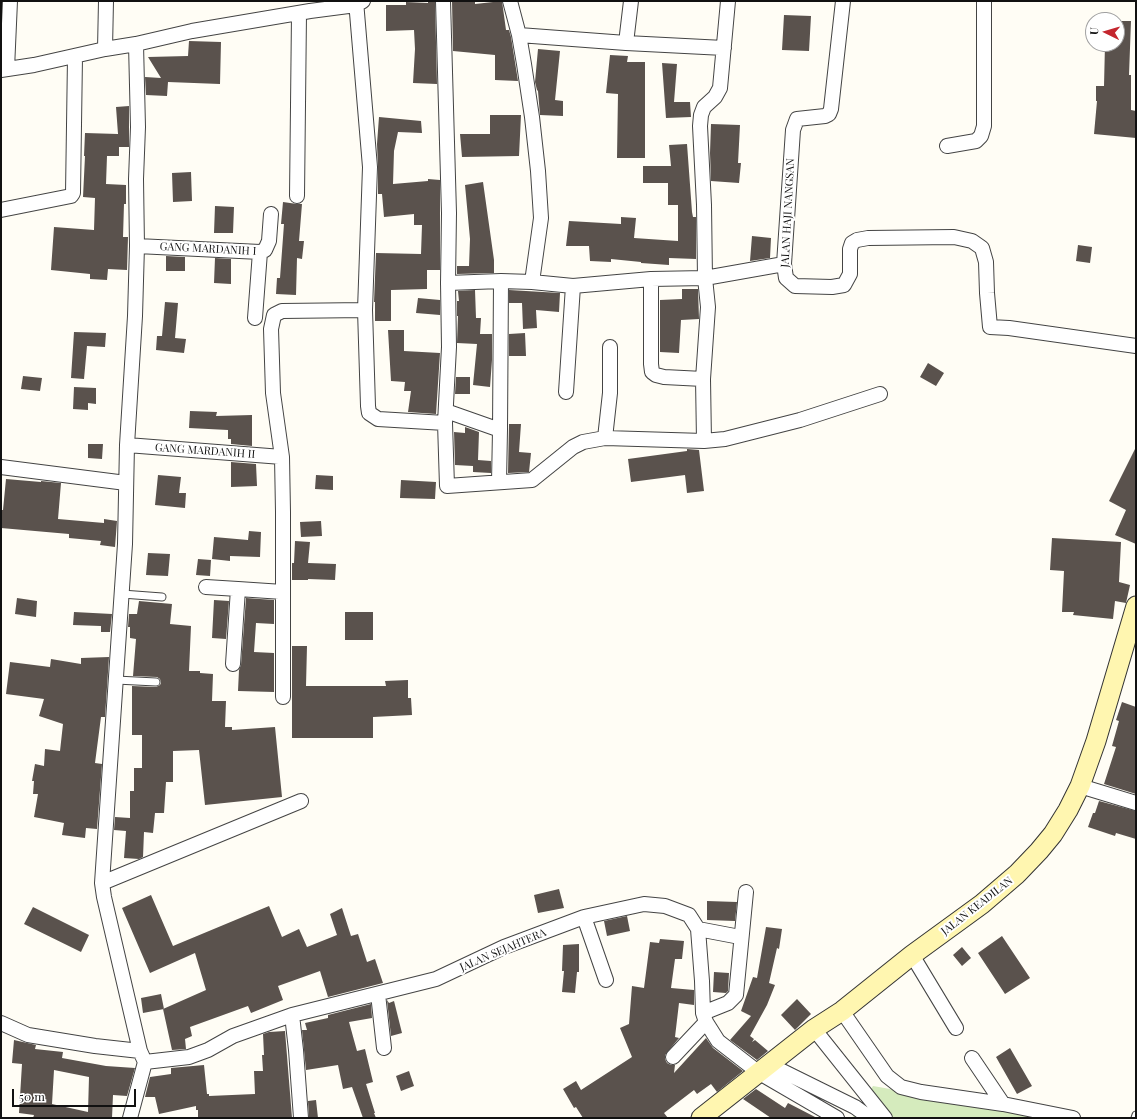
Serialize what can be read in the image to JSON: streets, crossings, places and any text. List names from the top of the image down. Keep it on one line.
{"streets":{"main road":["JALAN KEADILAN"],"street":["JALAN HAJI NANGSAN","GANG MARDANIH I","GANG MARDANIH II","JALAN SEJAHTERA"]},"scale_bar":"50 m","north":"left"}
